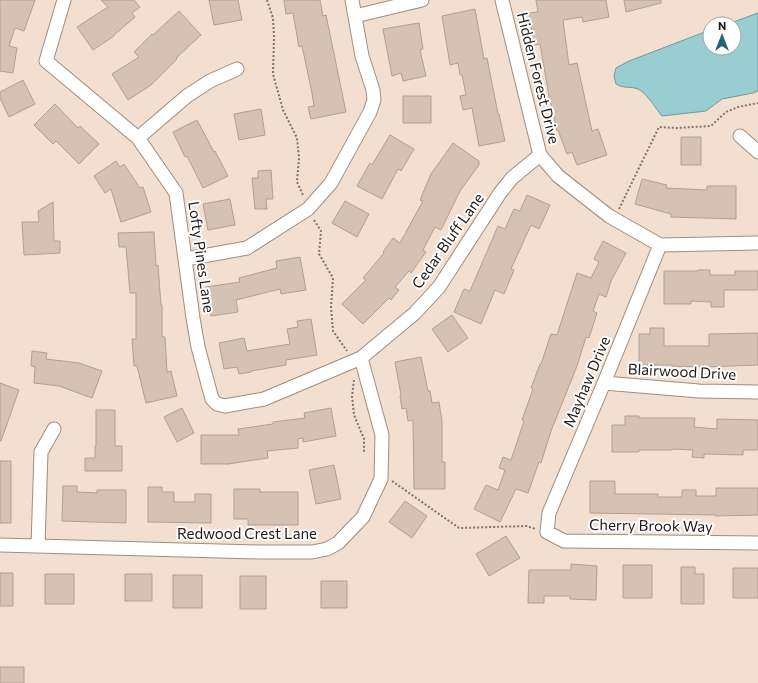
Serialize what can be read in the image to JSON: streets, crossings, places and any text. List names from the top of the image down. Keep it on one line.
{"streets":{"street":["Hidden Forest Drive","Cedar Bluff Lane","Lofty Pines Lane","Blairwood Drive","Mayhaw Drive","Cherry Brook Way","Redwood Crest Lane"]},"crossings":[["Hidden Forest Drive","Cedar Bluff Lane"],["Hidden Forest Drive","Mayhaw Drive"],["Cedar Bluff Lane","Lofty Pines Lane"],["Cedar Bluff Lane","Redwood Crest Lane"],["Blairwood Drive","Mayhaw Drive"],["Mayhaw Drive","Cherry Brook Way"]],"north":"top"}
